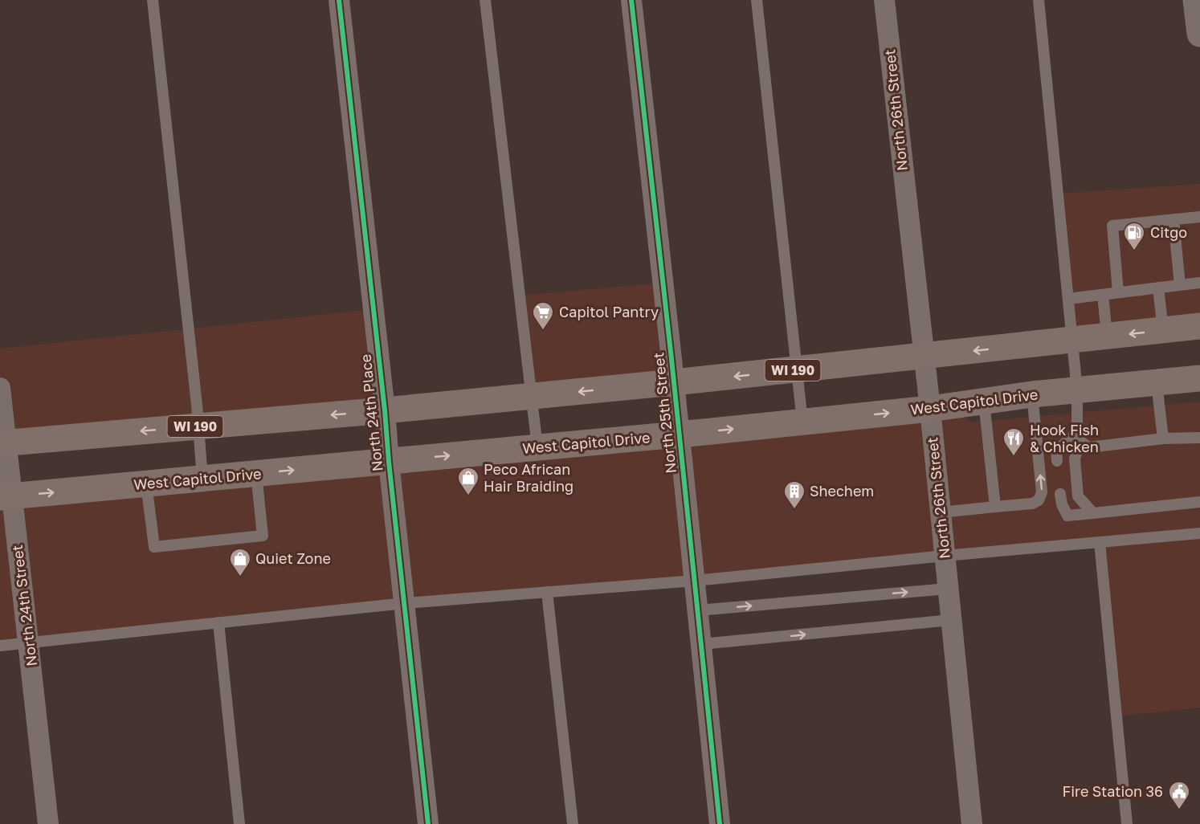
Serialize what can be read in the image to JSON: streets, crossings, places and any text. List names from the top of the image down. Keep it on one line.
{"streets":{"main road":["WI 190","West Capitol Drive"],"street":["North 26th Street","North 24th Place","North 25th Street","North 24th Street"]},"crossings":[["North 26th Street","WI 190"],["North 26th Street","West Capitol Drive"],["WI 190","North 24th Place"],["WI 190","North 25th Street"],["WI 190","North 24th Street"],["West Capitol Drive","North 24th Place"],["West Capitol Drive","North 25th Street"],["West Capitol Drive","North 24th Street"]],"places":{"fuel station":["Citgo"],"supermarket":["Capitol Pantry"],"restaurant":["Hook Fish & Chicken"],"shop":["Peco African Hair Braiding","Quiet Zone"],"building":["Shechem"],"public building":["Fire Station 36"]}}
